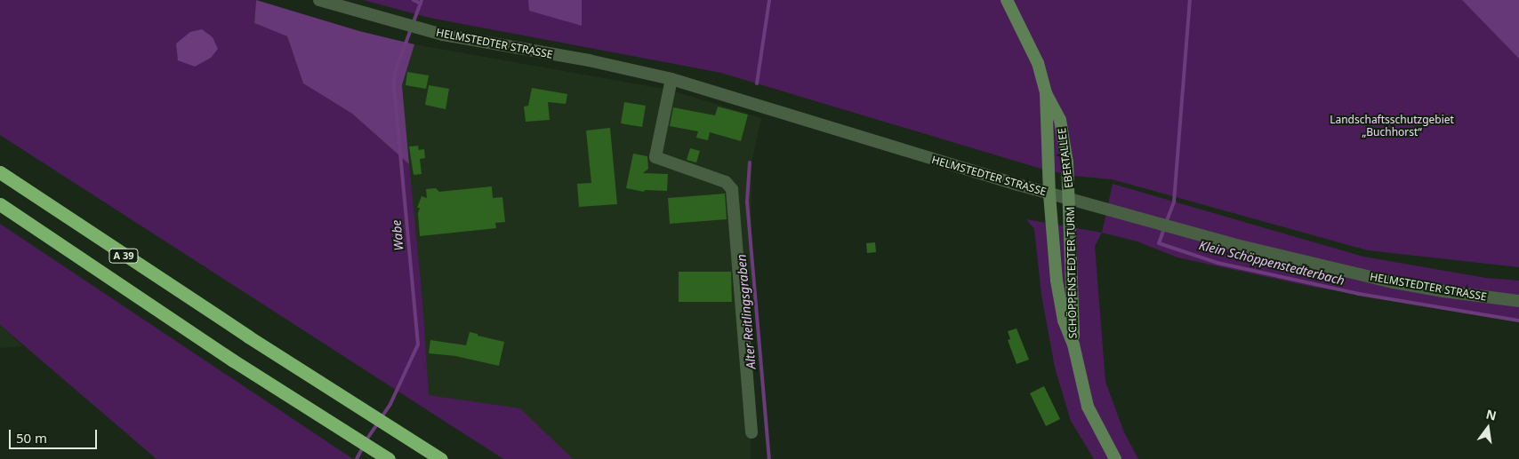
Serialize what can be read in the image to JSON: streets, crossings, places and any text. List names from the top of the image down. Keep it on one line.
{"streets":{"highway":["A 39"],"main road":["EBERTALLEE","SCHÖPPENSTEDTER TURM"],"street":["HELMSTEDTER STRASSE"]},"crossings":[["HELMSTEDTER STRASSE","EBERTALLEE"],["HELMSTEDTER STRASSE","SCHÖPPENSTEDTER TURM"],["EBERTALLEE","SCHÖPPENSTEDTER TURM"]],"water":["Wabe","Klein Schöppenstedterbach","Alter Reitlingsgraben"],"parks":["Landschaftsschutzgebiet „Buchhorst“"],"scale_bar":"50 m","north":"top"}
